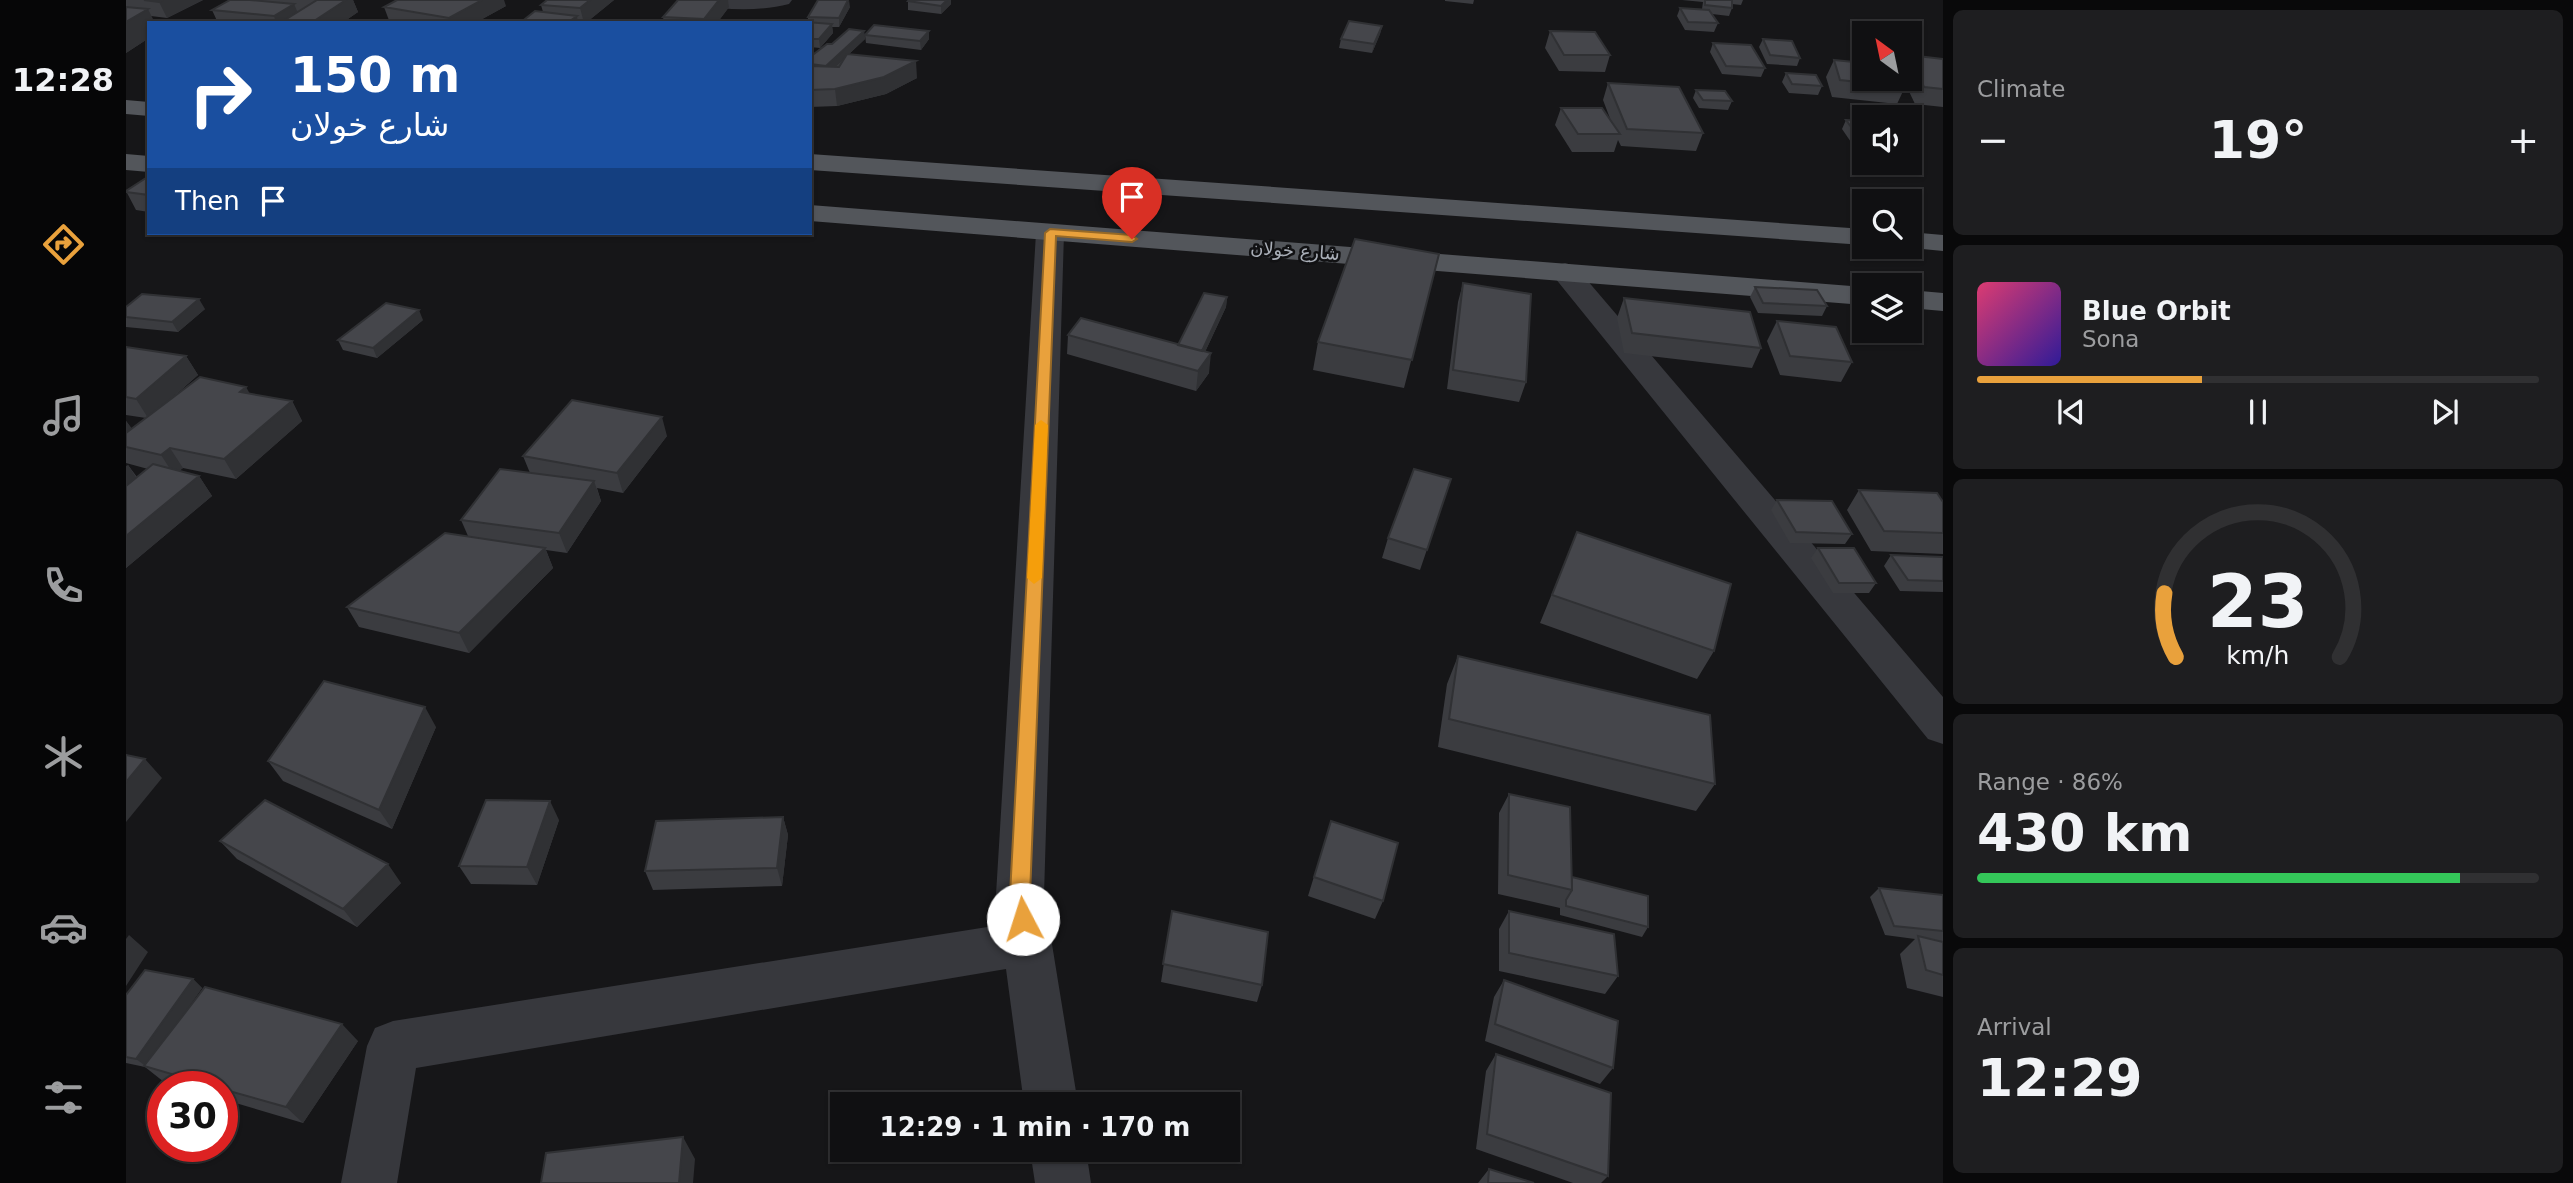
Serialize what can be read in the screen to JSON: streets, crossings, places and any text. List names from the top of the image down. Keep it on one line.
{"streets":{"main road":["شارع خولان"]},"north":"top left","page":{"tabs":"12:28","tile":["Climate",["Range · 86%","430 km"],["Arrival","12:29"]],"turn":["150 m","شارع خولان"],"heat":["−","19°","+"],"then":"Then","song":["Blue Orbit","Sona"],"limit":"30","trip":"12:29 · 1 min · 170 m","gauge":["23","km/h"]}}
